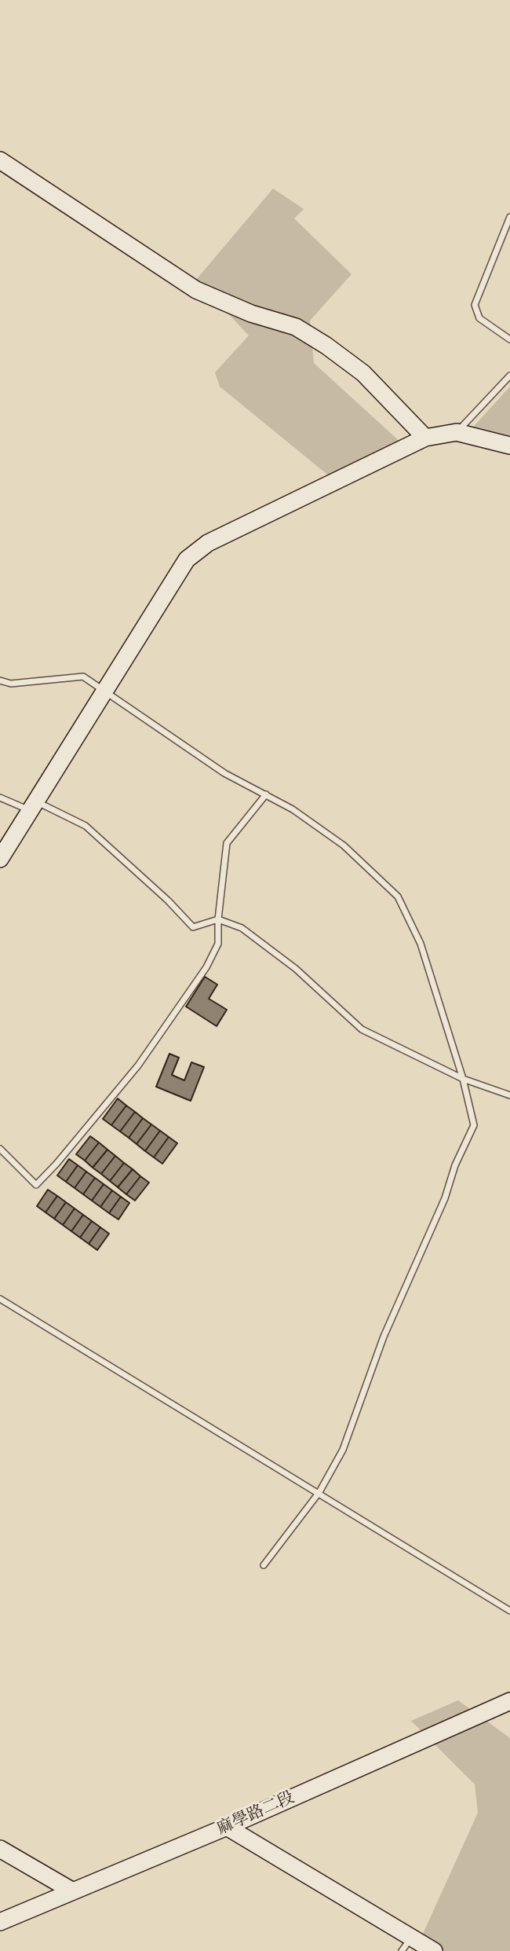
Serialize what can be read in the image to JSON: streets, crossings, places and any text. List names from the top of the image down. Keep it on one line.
{"streets":{"street":["麻學路二段"]}}
